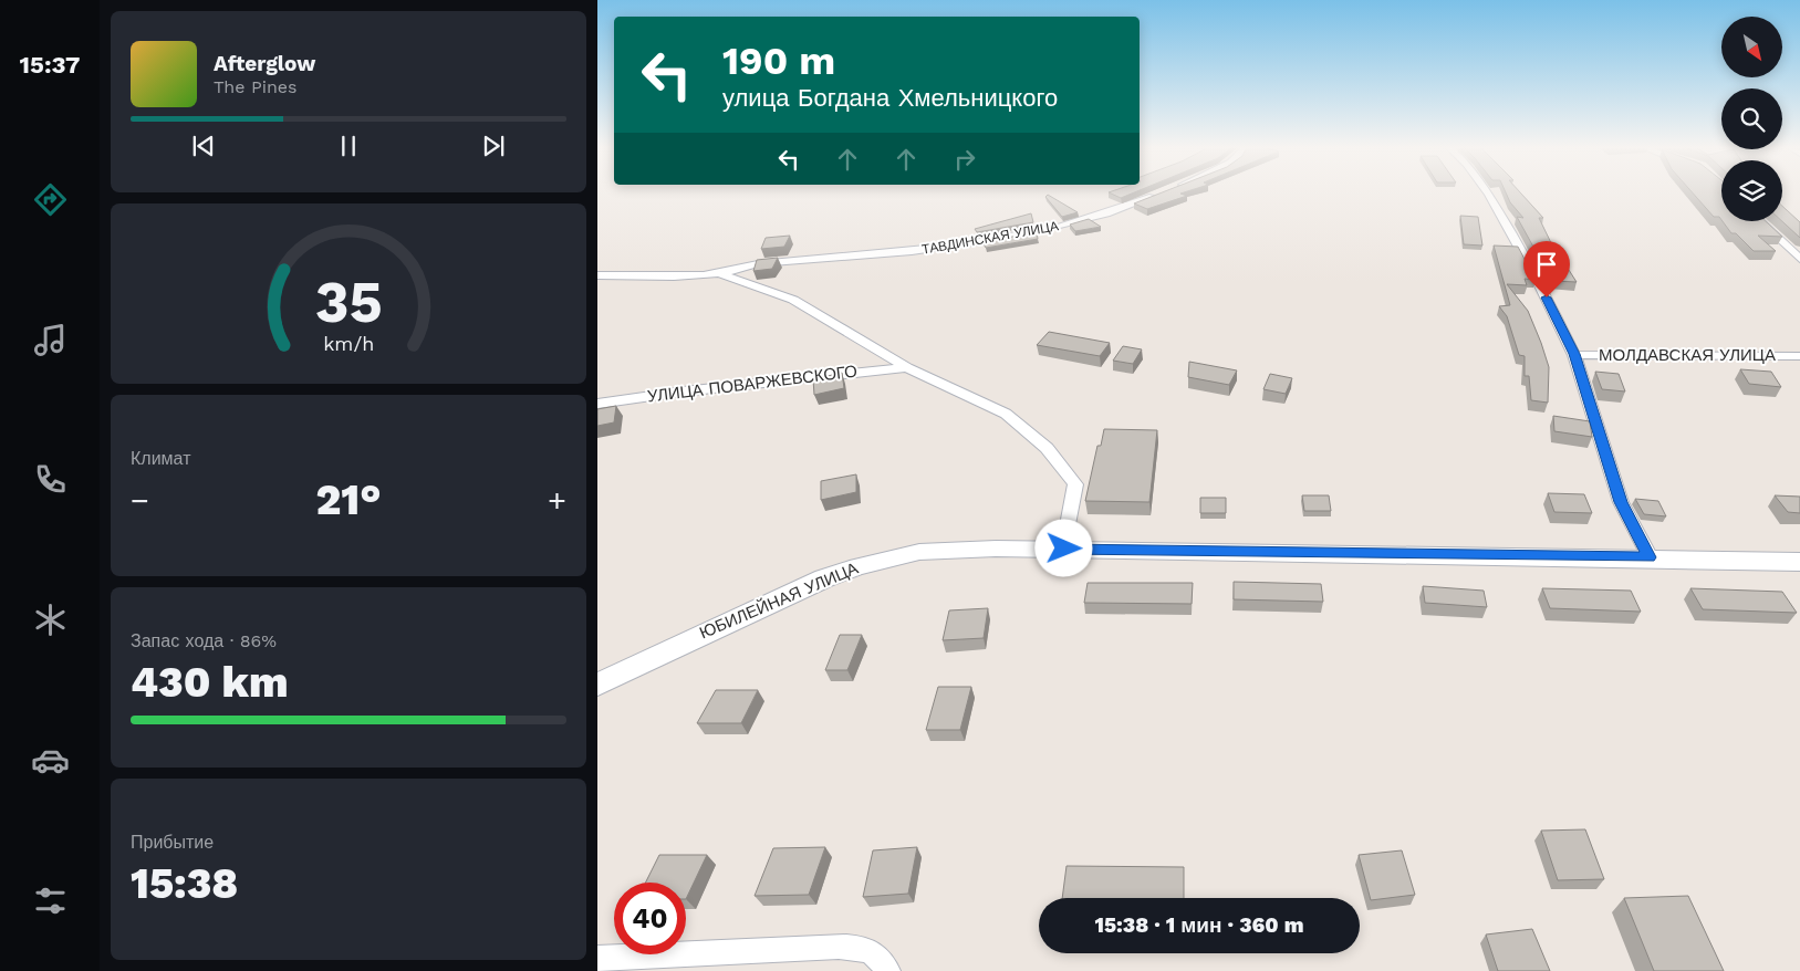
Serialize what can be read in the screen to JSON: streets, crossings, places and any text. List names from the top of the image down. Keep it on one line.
{"streets":{"street":["ТАВДИНСКАЯ УЛИЦА","МОЛДАВСКАЯ УЛИЦА","УЛИЦА ПОВАРЖЕВСКОГО","ЮБИЛЕЙНАЯ УЛИЦА"]},"crossings":[["ТАВДИНСКАЯ УЛИЦА","УЛИЦА ПОВАРЖЕВСКОГО"],["ТАВДИНСКАЯ УЛИЦА","ЮБИЛЕЙНАЯ УЛИЦА"]],"north":"bottom right","page":{"tabs":"15:37","turn":["190 m","улица Богдана Хмельницкого"],"song":["Afterglow","The Pines"],"tile":["Климат",["Запас хода · 86%","430 km"],["Прибытие","15:38"]],"heat":["−","21°","+"],"limit":"40","trip":"15:38 · 1 мин · 360 m","gauge":["35","km/h"]}}
